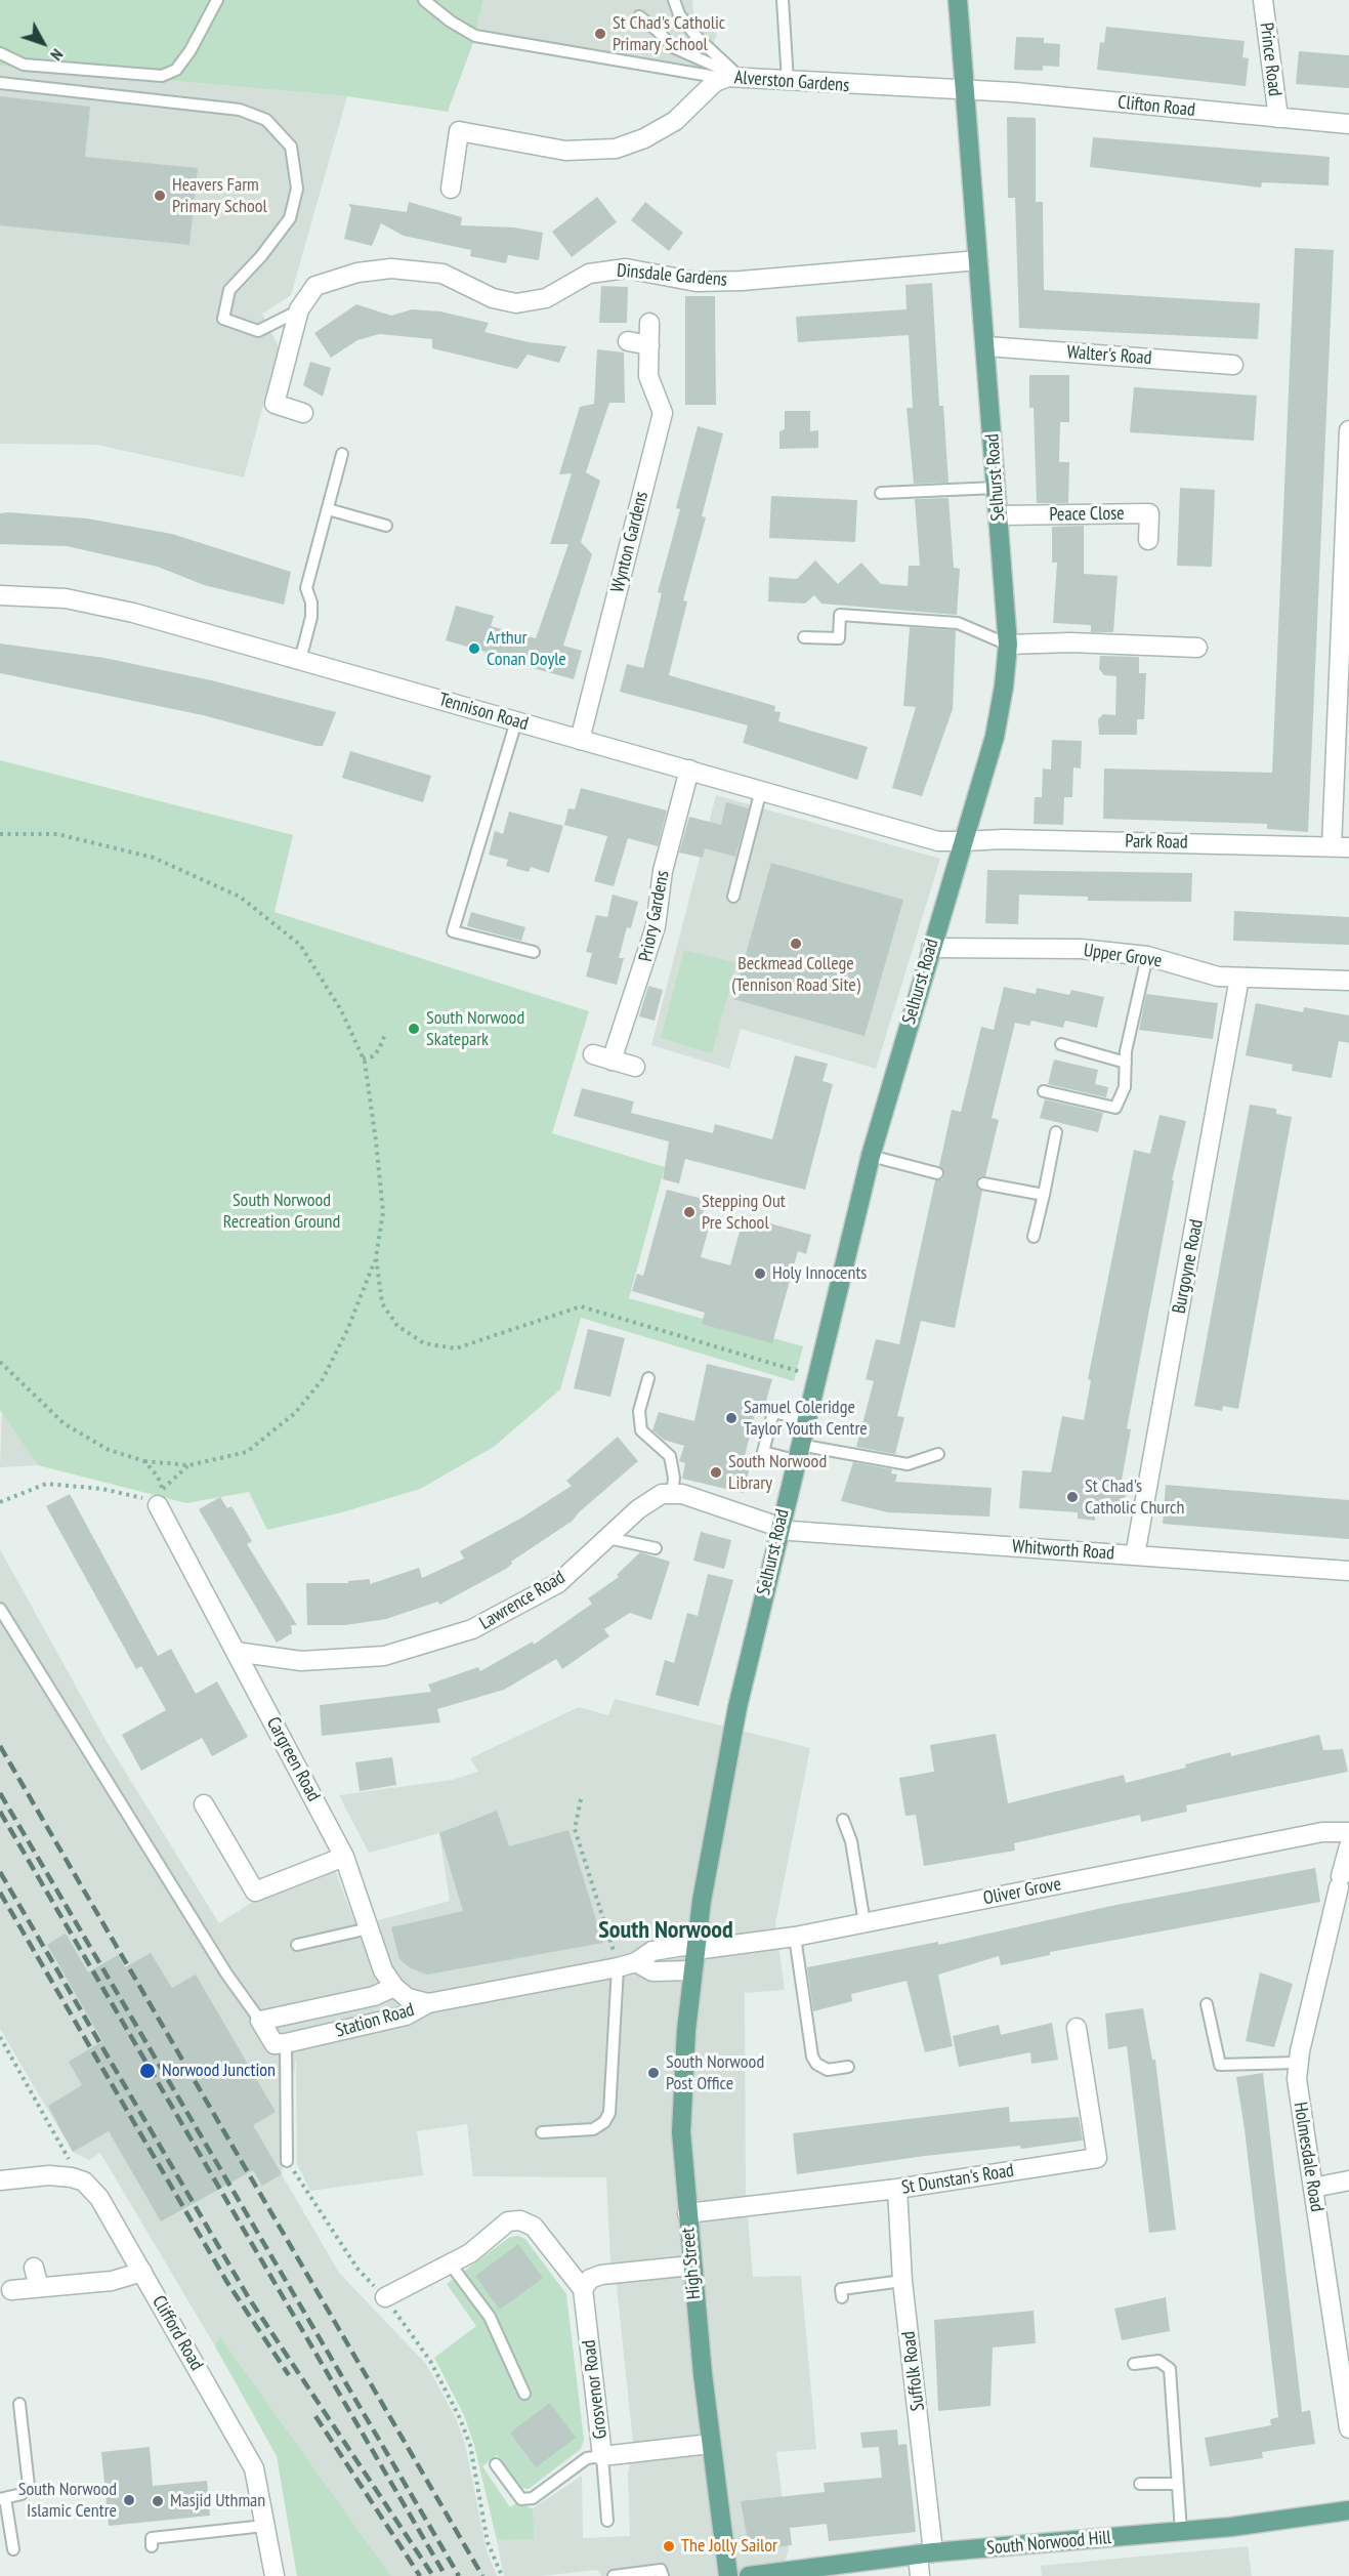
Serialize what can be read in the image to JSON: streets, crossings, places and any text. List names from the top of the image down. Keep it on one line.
{"streets":{"main road":["Selhurst Road","High Street","South Norwood Hill"],"street":["Prince Road","Alverston Gardens","Clifton Road","Dinsdale Gardens","Walter's Road","Peace Close","Wynton Gardens","Tennison Road","Park Road","Priory Gardens","Upper Grove","Burgoyne Road","Whitworth Road","Lawrence Road","Cargreen Road","Oliver Grove","Station Road","Holmesdale Road","St Dunstan's Road","Clifford Road","Suffolk Road","Grosvenor Road"]},"crossings":[["Prince Road","Clifton Road"],["Alverston Gardens","Clifton Road"],["Alverston Gardens","Selhurst Road"],["Clifton Road","Selhurst Road"],["Dinsdale Gardens","Selhurst Road"],["Walter's Road","Selhurst Road"],["Selhurst Road","Peace Close"],["Selhurst Road","Tennison Road"],["Selhurst Road","Park Road"],["Selhurst Road","Upper Grove"],["Selhurst Road","Whitworth Road"],["Selhurst Road","Oliver Grove"],["Selhurst Road","Station Road"],["Selhurst Road","High Street"],["Wynton Gardens","Tennison Road"],["Tennison Road","Park Road"],["Tennison Road","Priory Gardens"],["Upper Grove","Burgoyne Road"],["Burgoyne Road","Whitworth Road"],["Lawrence Road","Cargreen Road"],["Cargreen Road","Station Road"],["Oliver Grove","Station Road"],["Oliver Grove","High Street"],["Station Road","High Street"],["St Dunstan's Road","High Street"],["St Dunstan's Road","Suffolk Road"],["High Street","Grosvenor Road"],["Suffolk Road","South Norwood Hill"]],"districts":["South Norwood"],"parks":["South Norwood Recreation Ground"],"places":["St Chad's Catholic Primary School","Heavers Farm Primary School","Arthur Conan Doyle","Beckmead College (Tennison Road Site)","South Norwood Skatepark","Stepping Out Pre School","Holy Innocents","Samuel Coleridge Taylor Youth Centre","South Norwood Library","St Chad's Catholic Church","Norwood Junction","South Norwood Post Office","South Norwood Islamic Centre","Masjid Uthman","The Jolly Sailor"],"north":"bottom right"}
